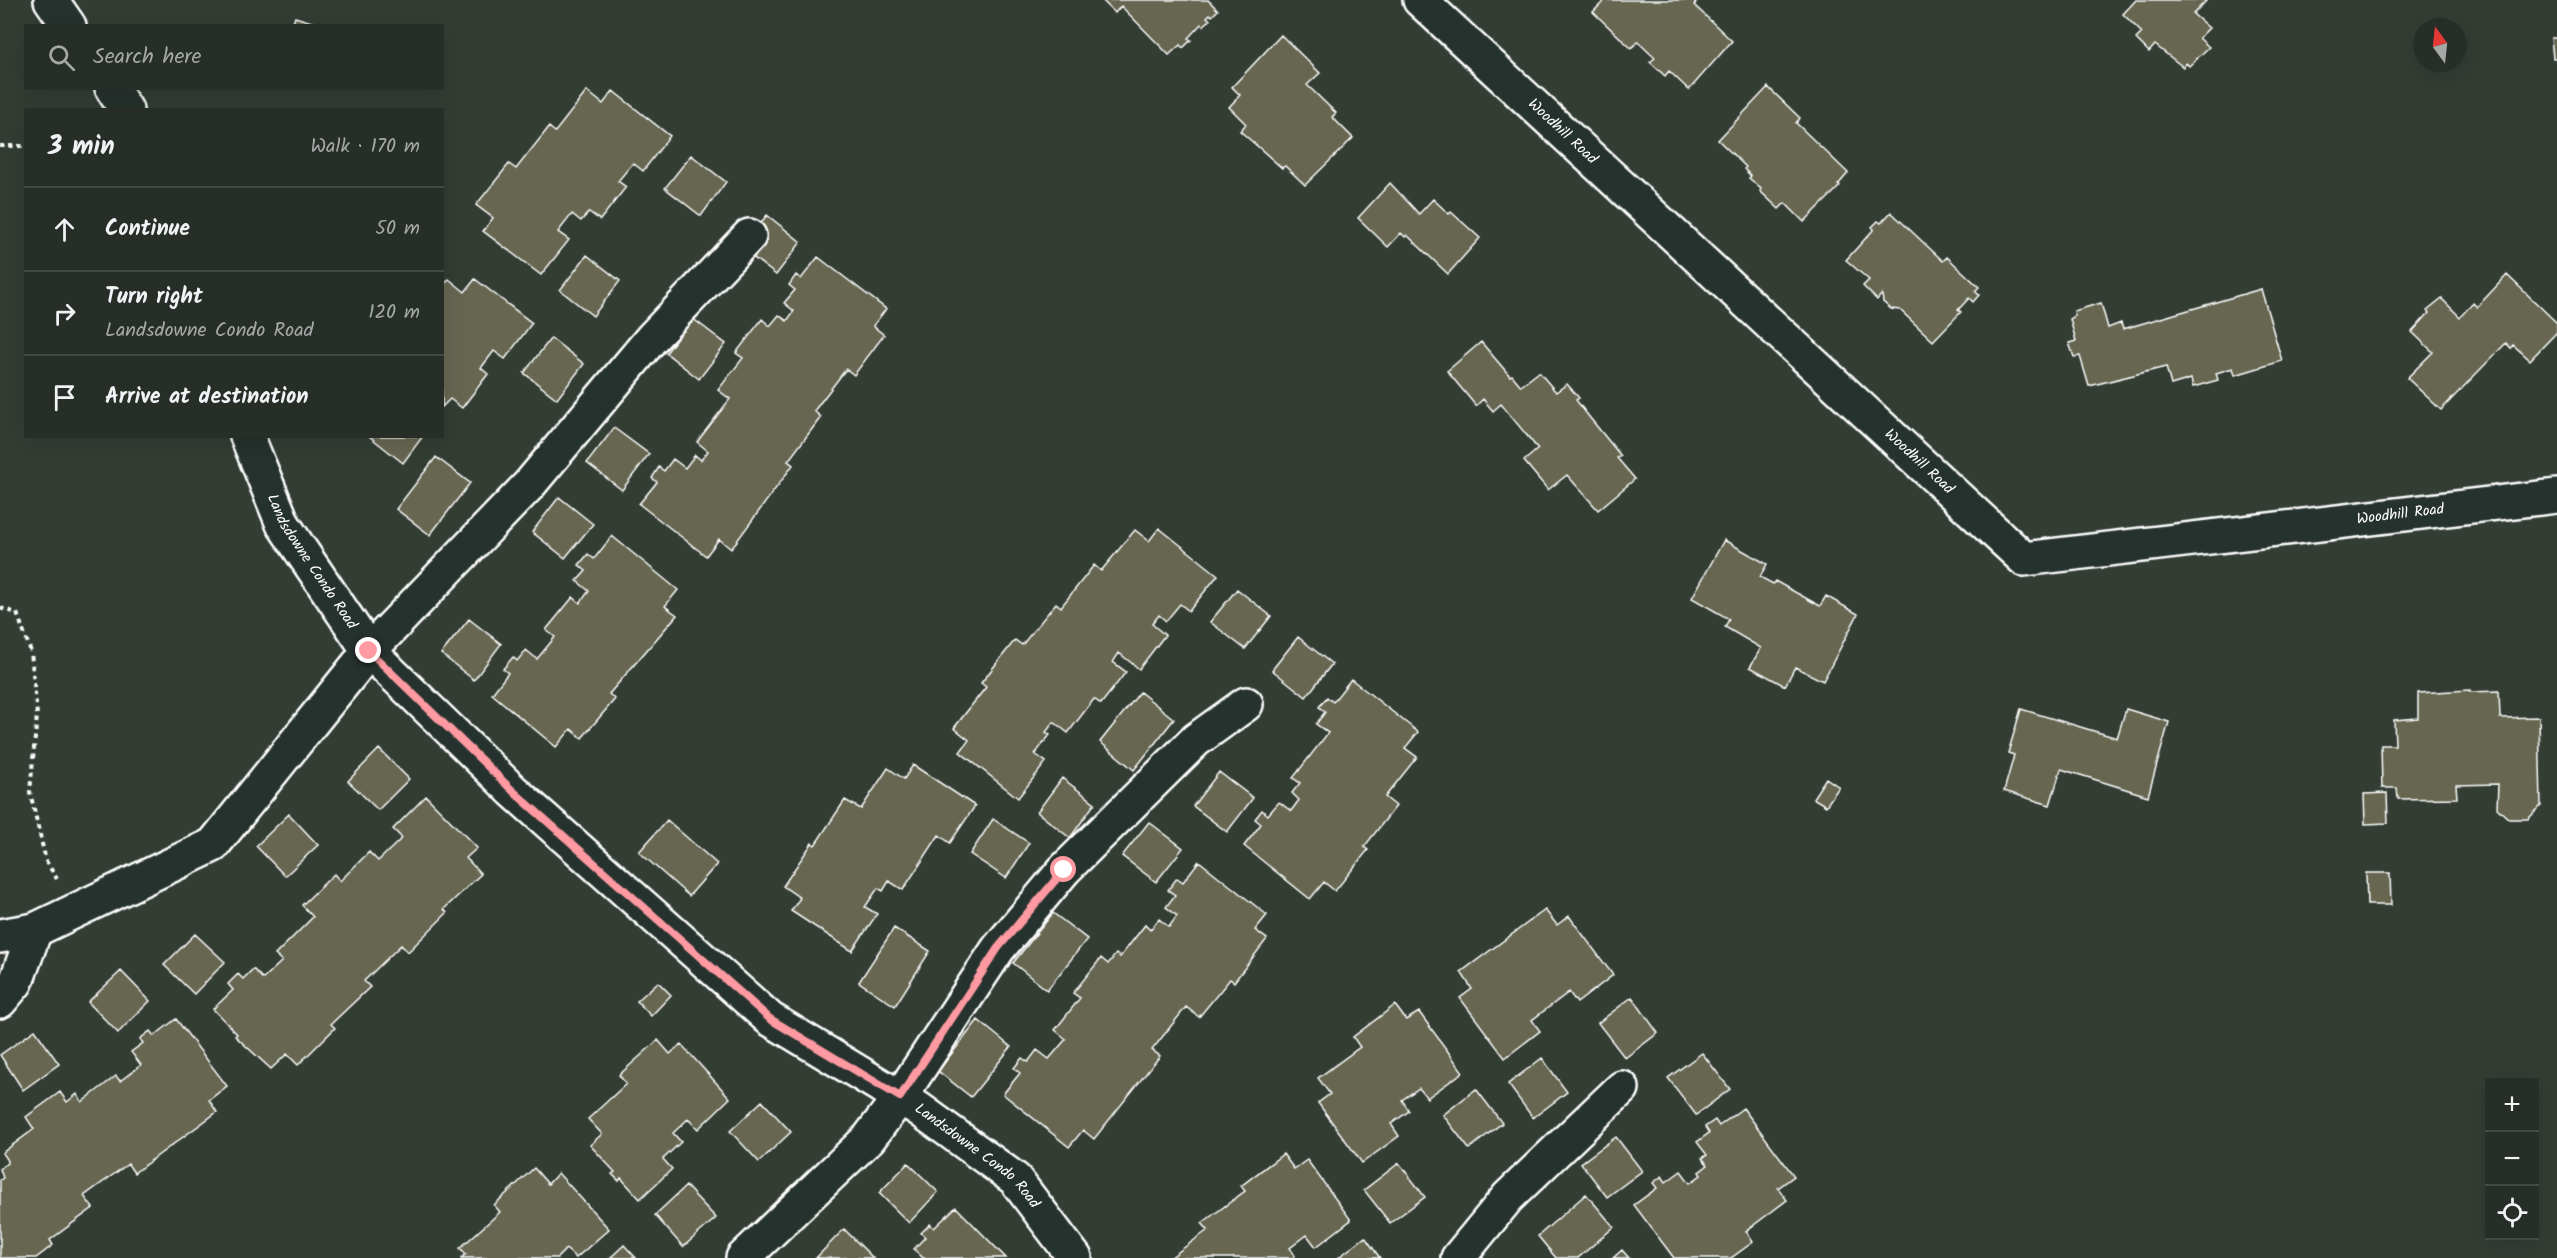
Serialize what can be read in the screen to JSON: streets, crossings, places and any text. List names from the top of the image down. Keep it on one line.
{"streets":{"street":["Woodhill Road","Landsdowne Condo Road"]},"north":"top","page":{"search":"Search here","heading":["3 min","Walk · 170 m"],"list":[["Continue","50 m"],["Turn right","Landsdowne Condo Road","120 m"],"Arrive at destination"],"map_buttons":["+","−"]}}
